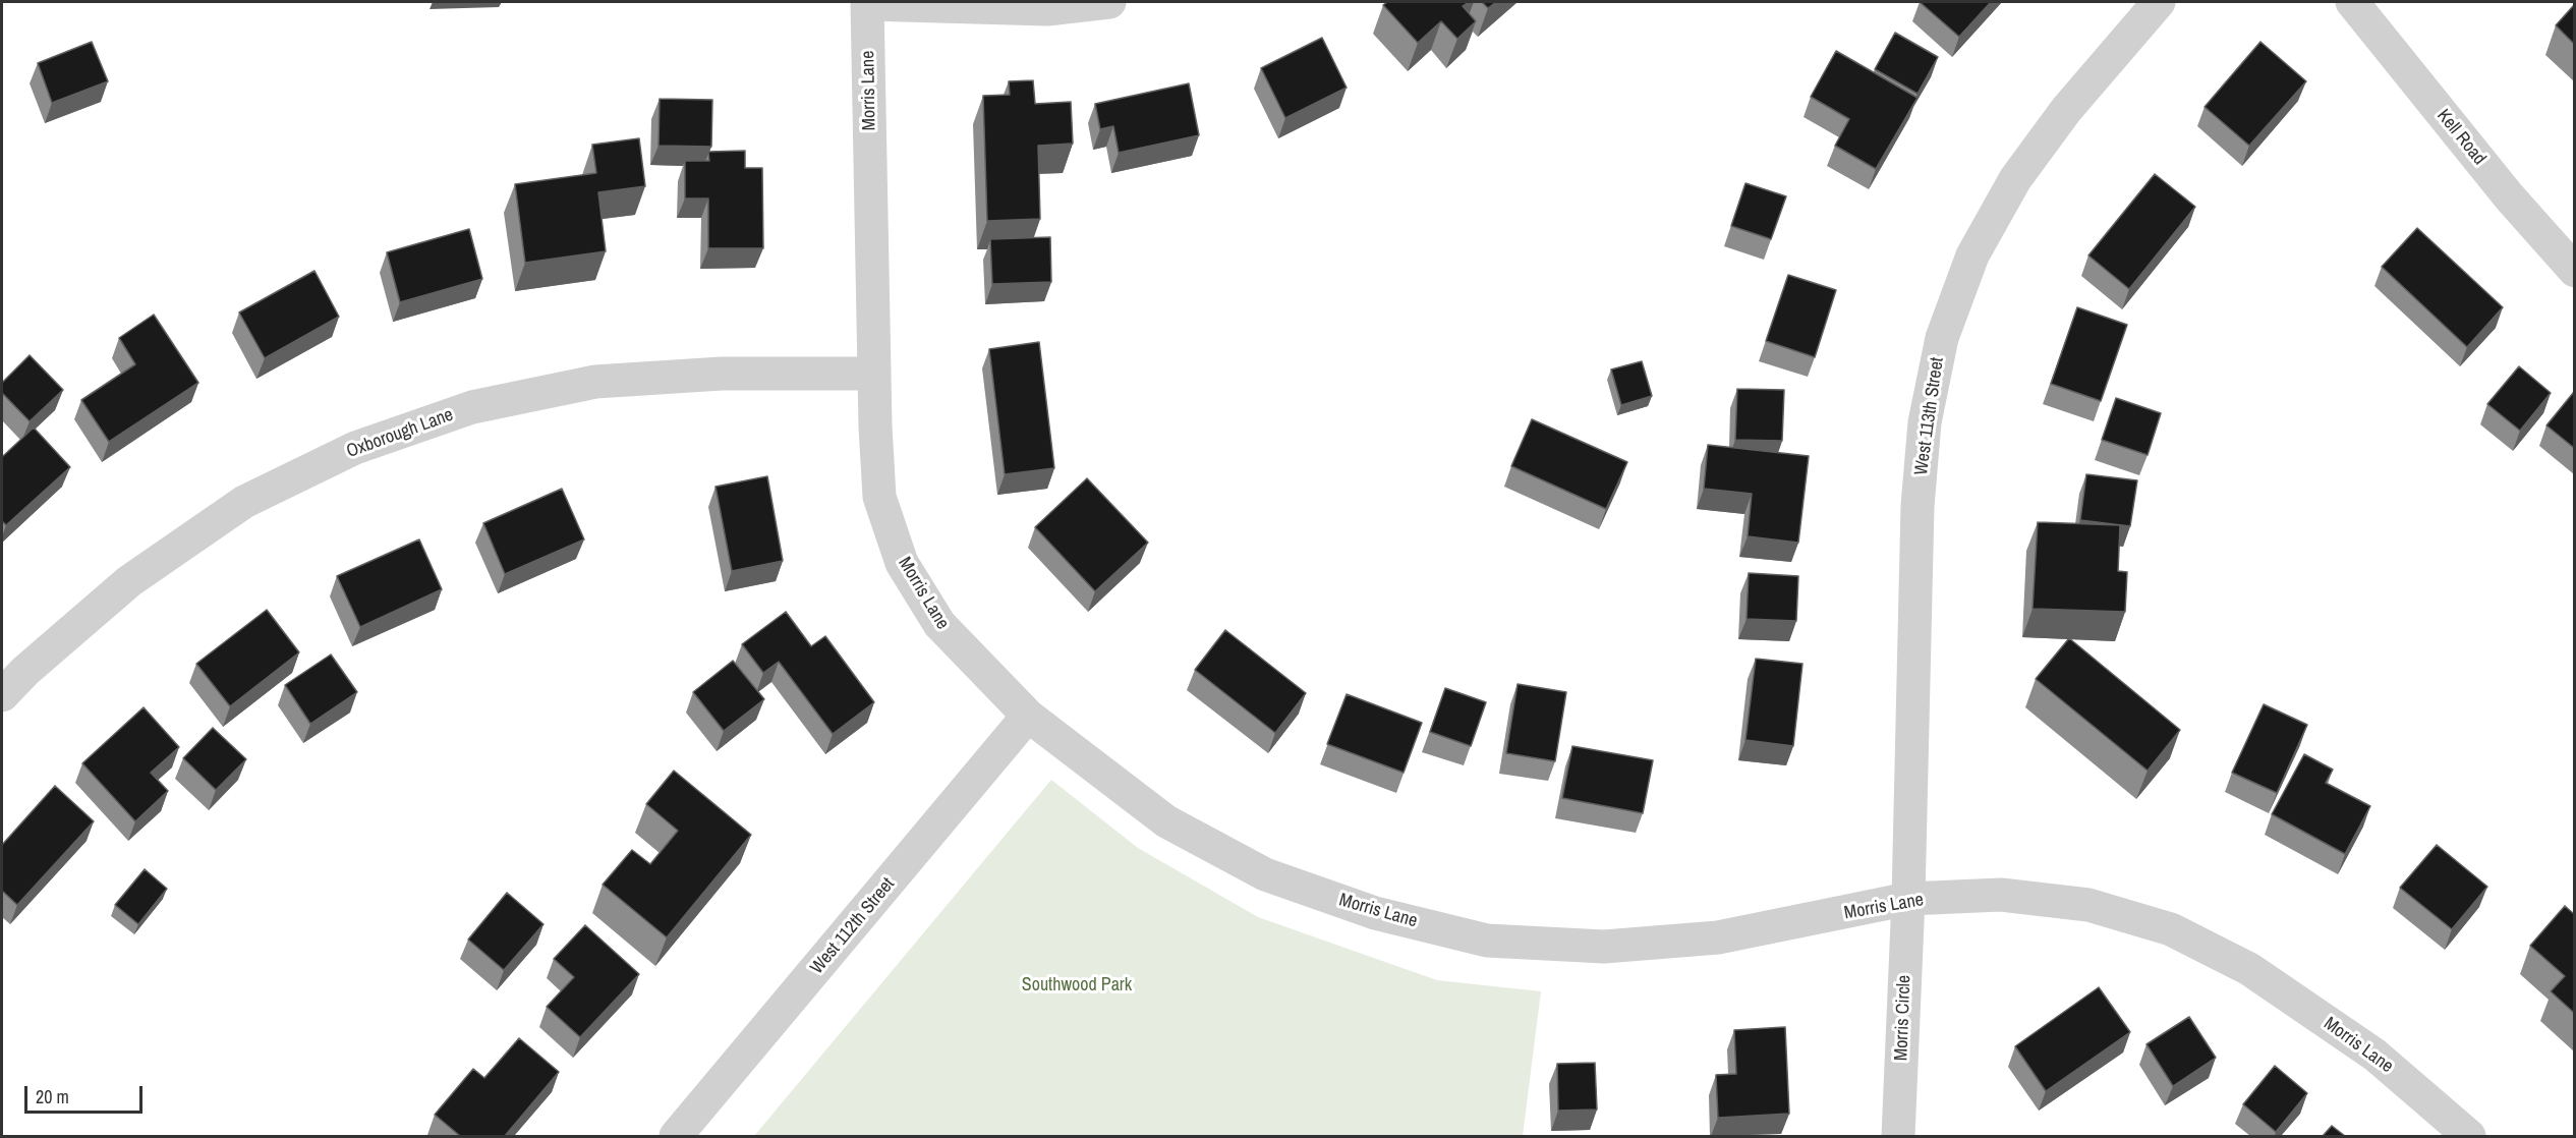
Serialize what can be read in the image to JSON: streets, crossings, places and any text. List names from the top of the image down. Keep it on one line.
{"streets":{"street":["Morris Lane","Kell Road","West 113th Street","Oxborough Lane","West 112th Street","Morris Circle"]},"crossings":[["Morris Lane","West 113th Street"],["Morris Lane","Oxborough Lane"],["Morris Lane","West 112th Street"],["Morris Lane","Morris Circle"],["West 113th Street","Morris Circle"]],"parks":["Southwood Park"],"scale_bar":"20 m"}
